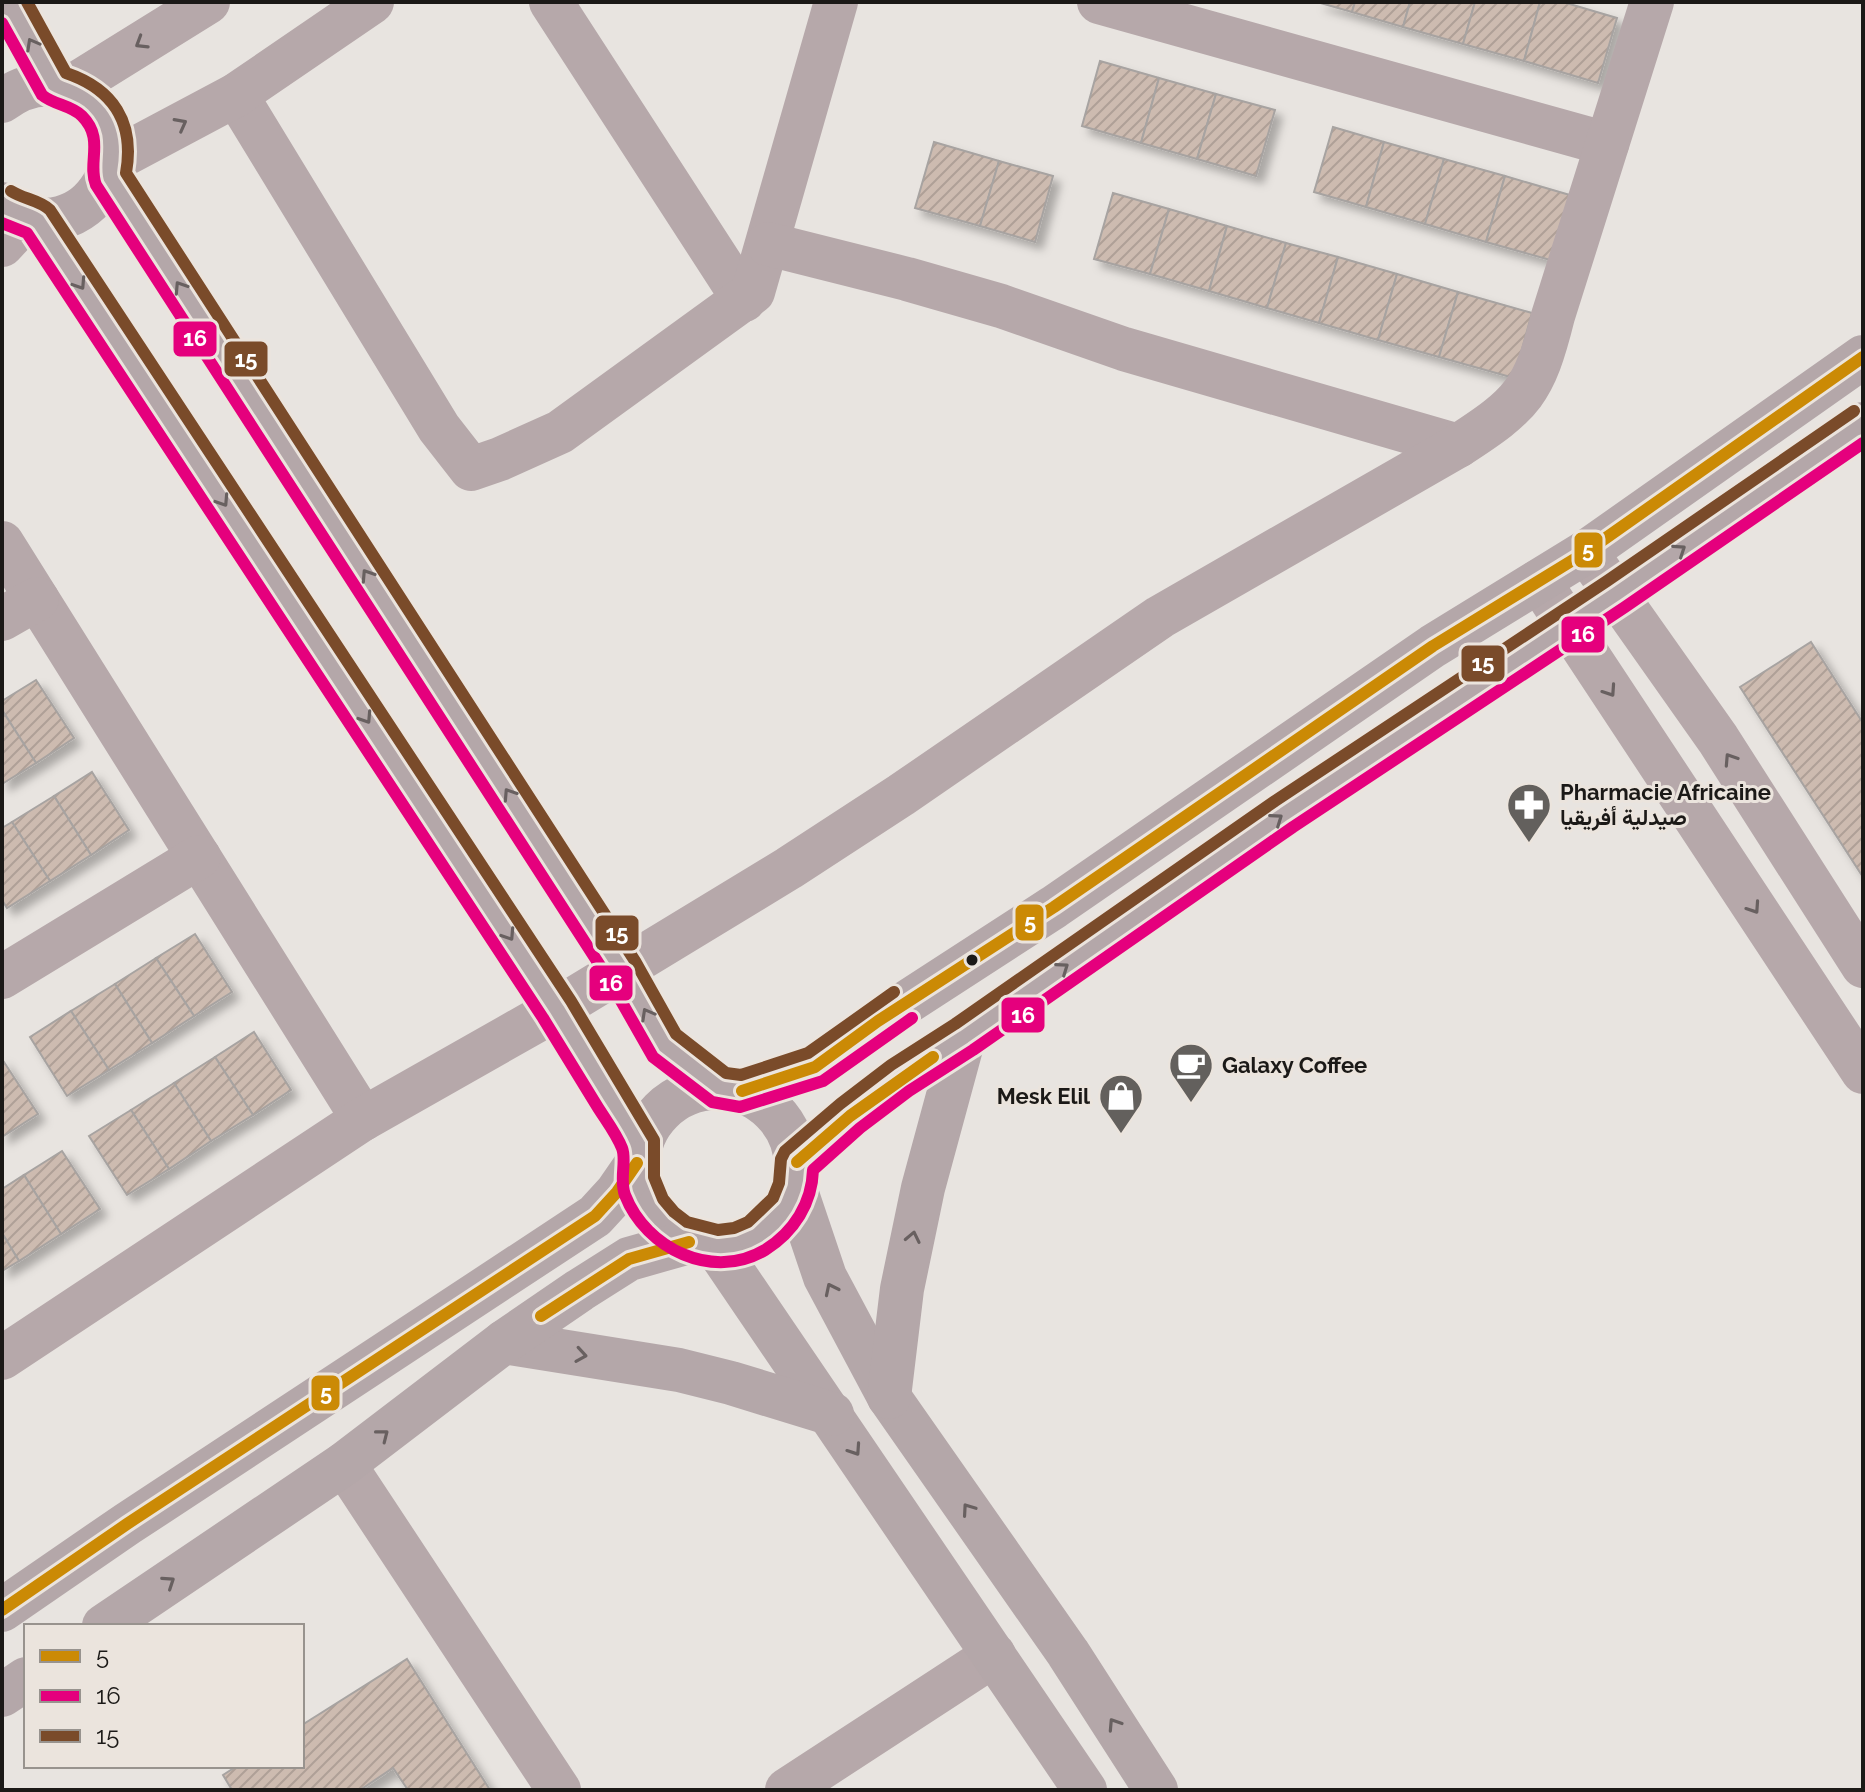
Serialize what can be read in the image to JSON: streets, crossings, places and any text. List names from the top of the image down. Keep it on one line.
{"places":{"pharmacy":["Pharmacie Africaine صيدلية أفريقيا"],"cafe":["Galaxy Coffee"],"shop":["Mesk Elil"]},"lines":["transit line 15","transit line 16","transit line 5"],"legend":["5","16","15"]}
